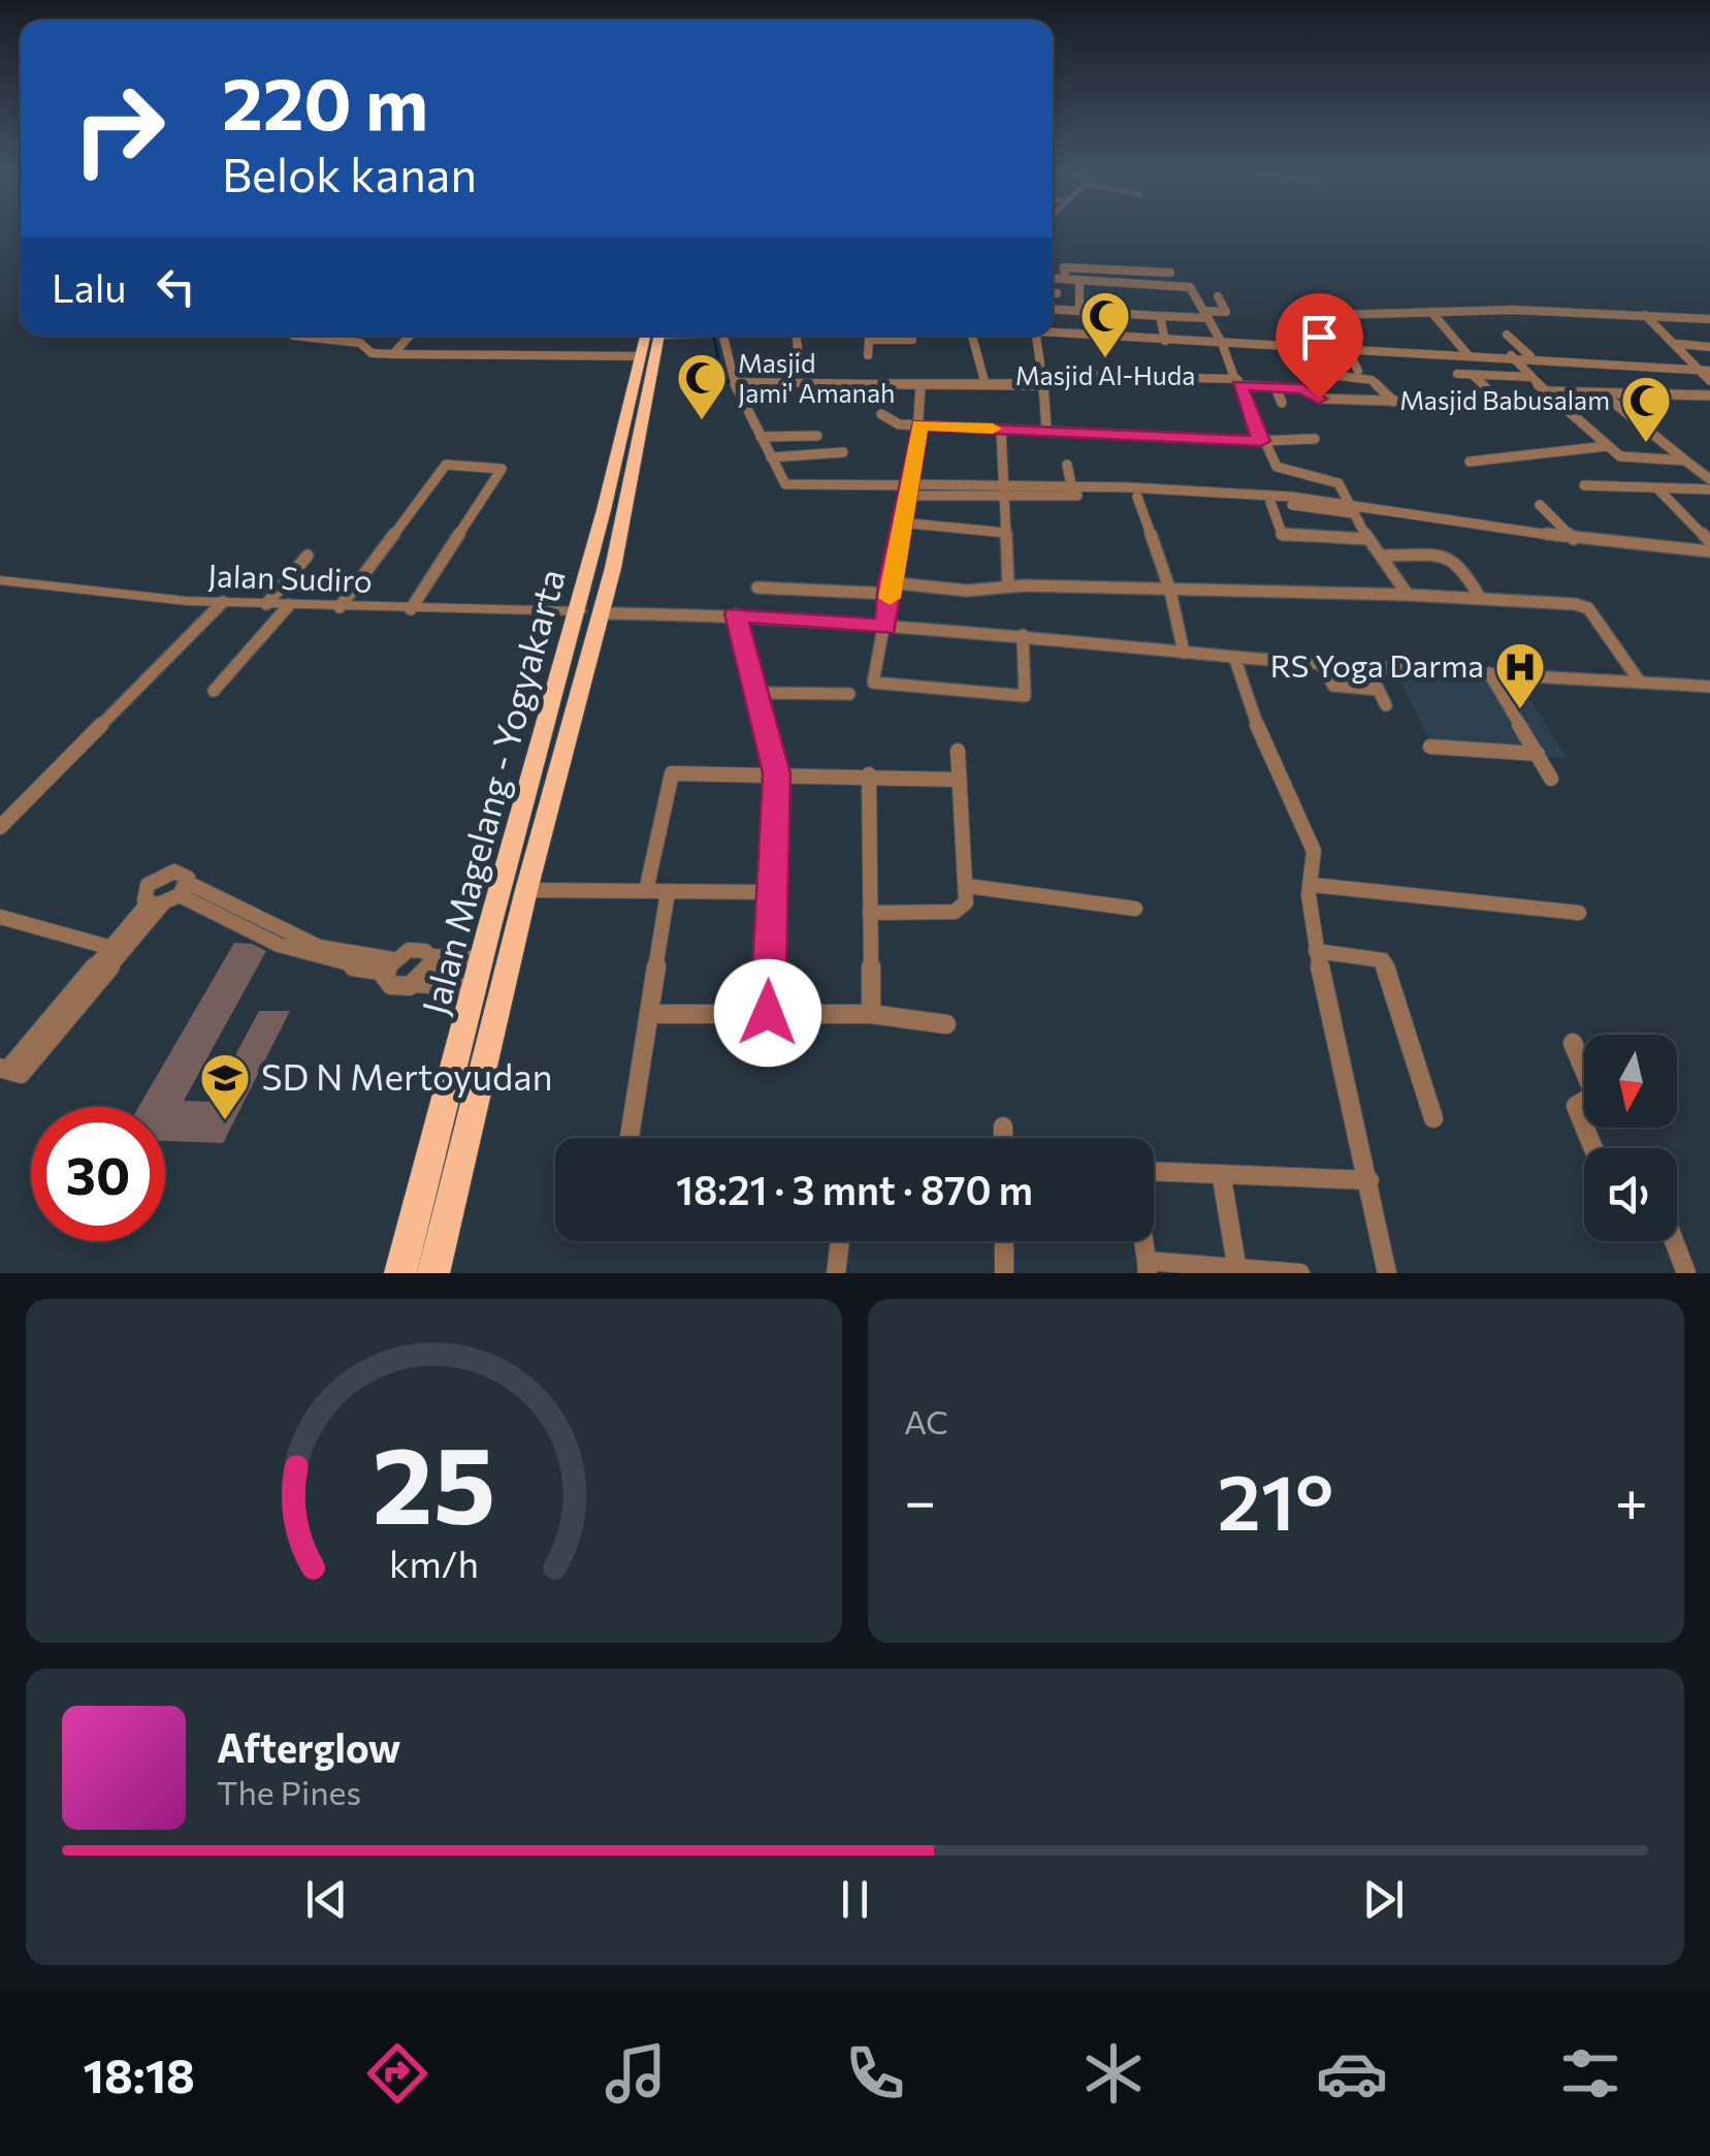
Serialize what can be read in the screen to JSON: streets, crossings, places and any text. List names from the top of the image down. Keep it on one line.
{"streets":{"highway":["Jalan Magelang - Yogyakarta"],"street":["Jalan Sudiro"]},"crossings":[["Jalan Sudiro","Jalan Magelang - Yogyakarta"]],"places":{"mosque":["Masjid Al-Huda","Masjid Jami' Amanah","Masjid Babusalam"],"hospital":["RS Yoga Darma"],"school or university":["SD N Mertoyudan"]},"north":"bottom","page":{"turn":["220 m","Belok kanan"],"then":"Lalu","limit":"30","trip":"18:21 · 3 mnt · 870 m","tile":"AC","heat":["−","21°","+"],"song":["Afterglow","The Pines"],"tabs":"18:18","gauge":["25","km/h"]}}
